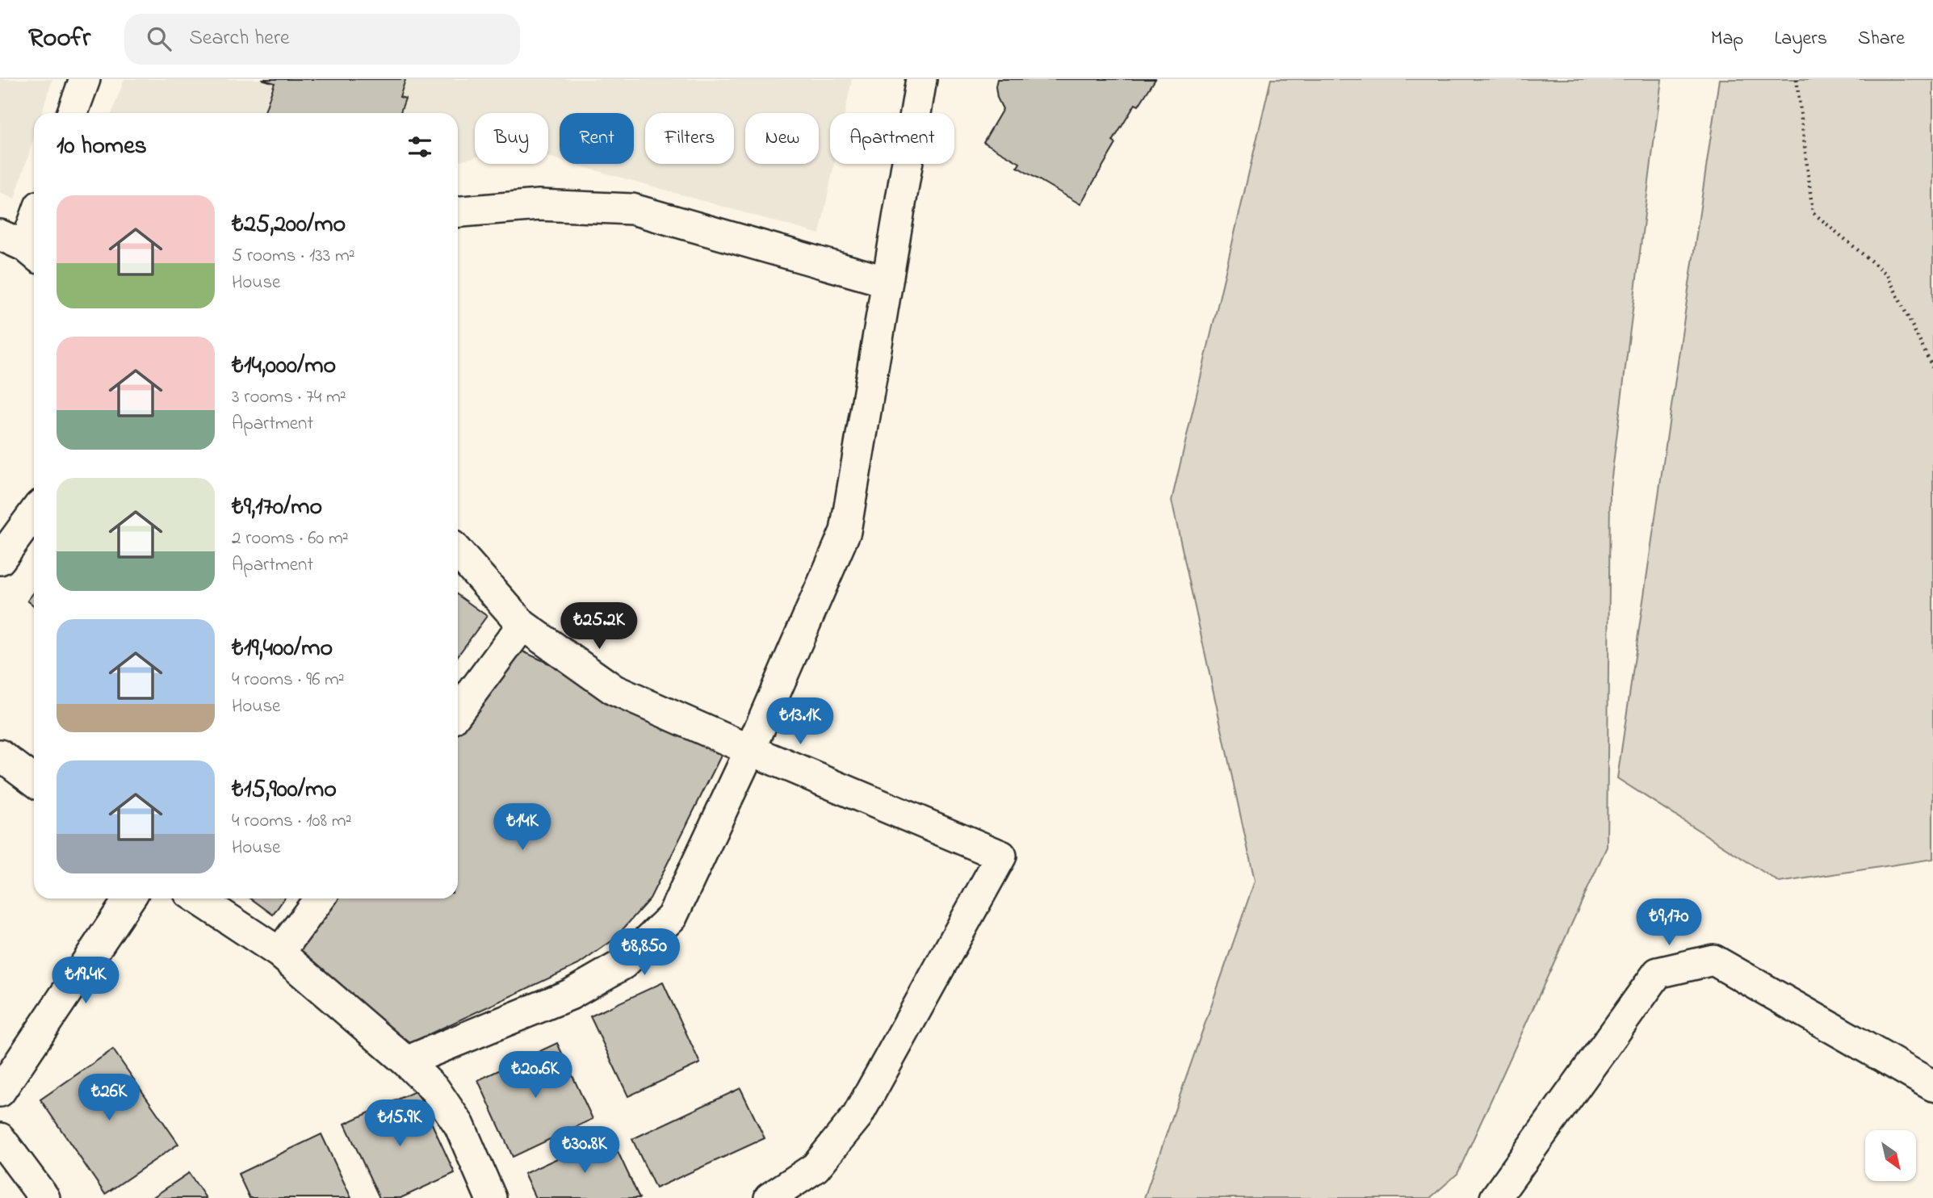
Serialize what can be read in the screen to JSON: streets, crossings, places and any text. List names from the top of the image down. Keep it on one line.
{"north":"bottom right","page":{"header":"Roofr","search":"Search here","nav":["Map","Layers","Share"],"chip":["Buy","Rent","Filters","New","Apartment"],"heading":"10 homes","list":[{"name":"₺25,200/mo","note":"5 rooms · 133 m² · House"},{"name":"₺14,000/mo","note":"3 rooms · 74 m² · Apartment"},{"name":"₺9,170/mo","note":"2 rooms · 60 m² · Apartment"},{"name":"₺19,400/mo","note":"4 rooms · 96 m² · House"},{"name":"₺15,900/mo","note":"4 rooms · 108 m² · House"}],"price":["₺25.2K","₺13.1K","₺14K","₺9,170","₺8,850","₺19.4K","₺20.6K","₺26K","₺15.9K","₺30.8K"]}}
